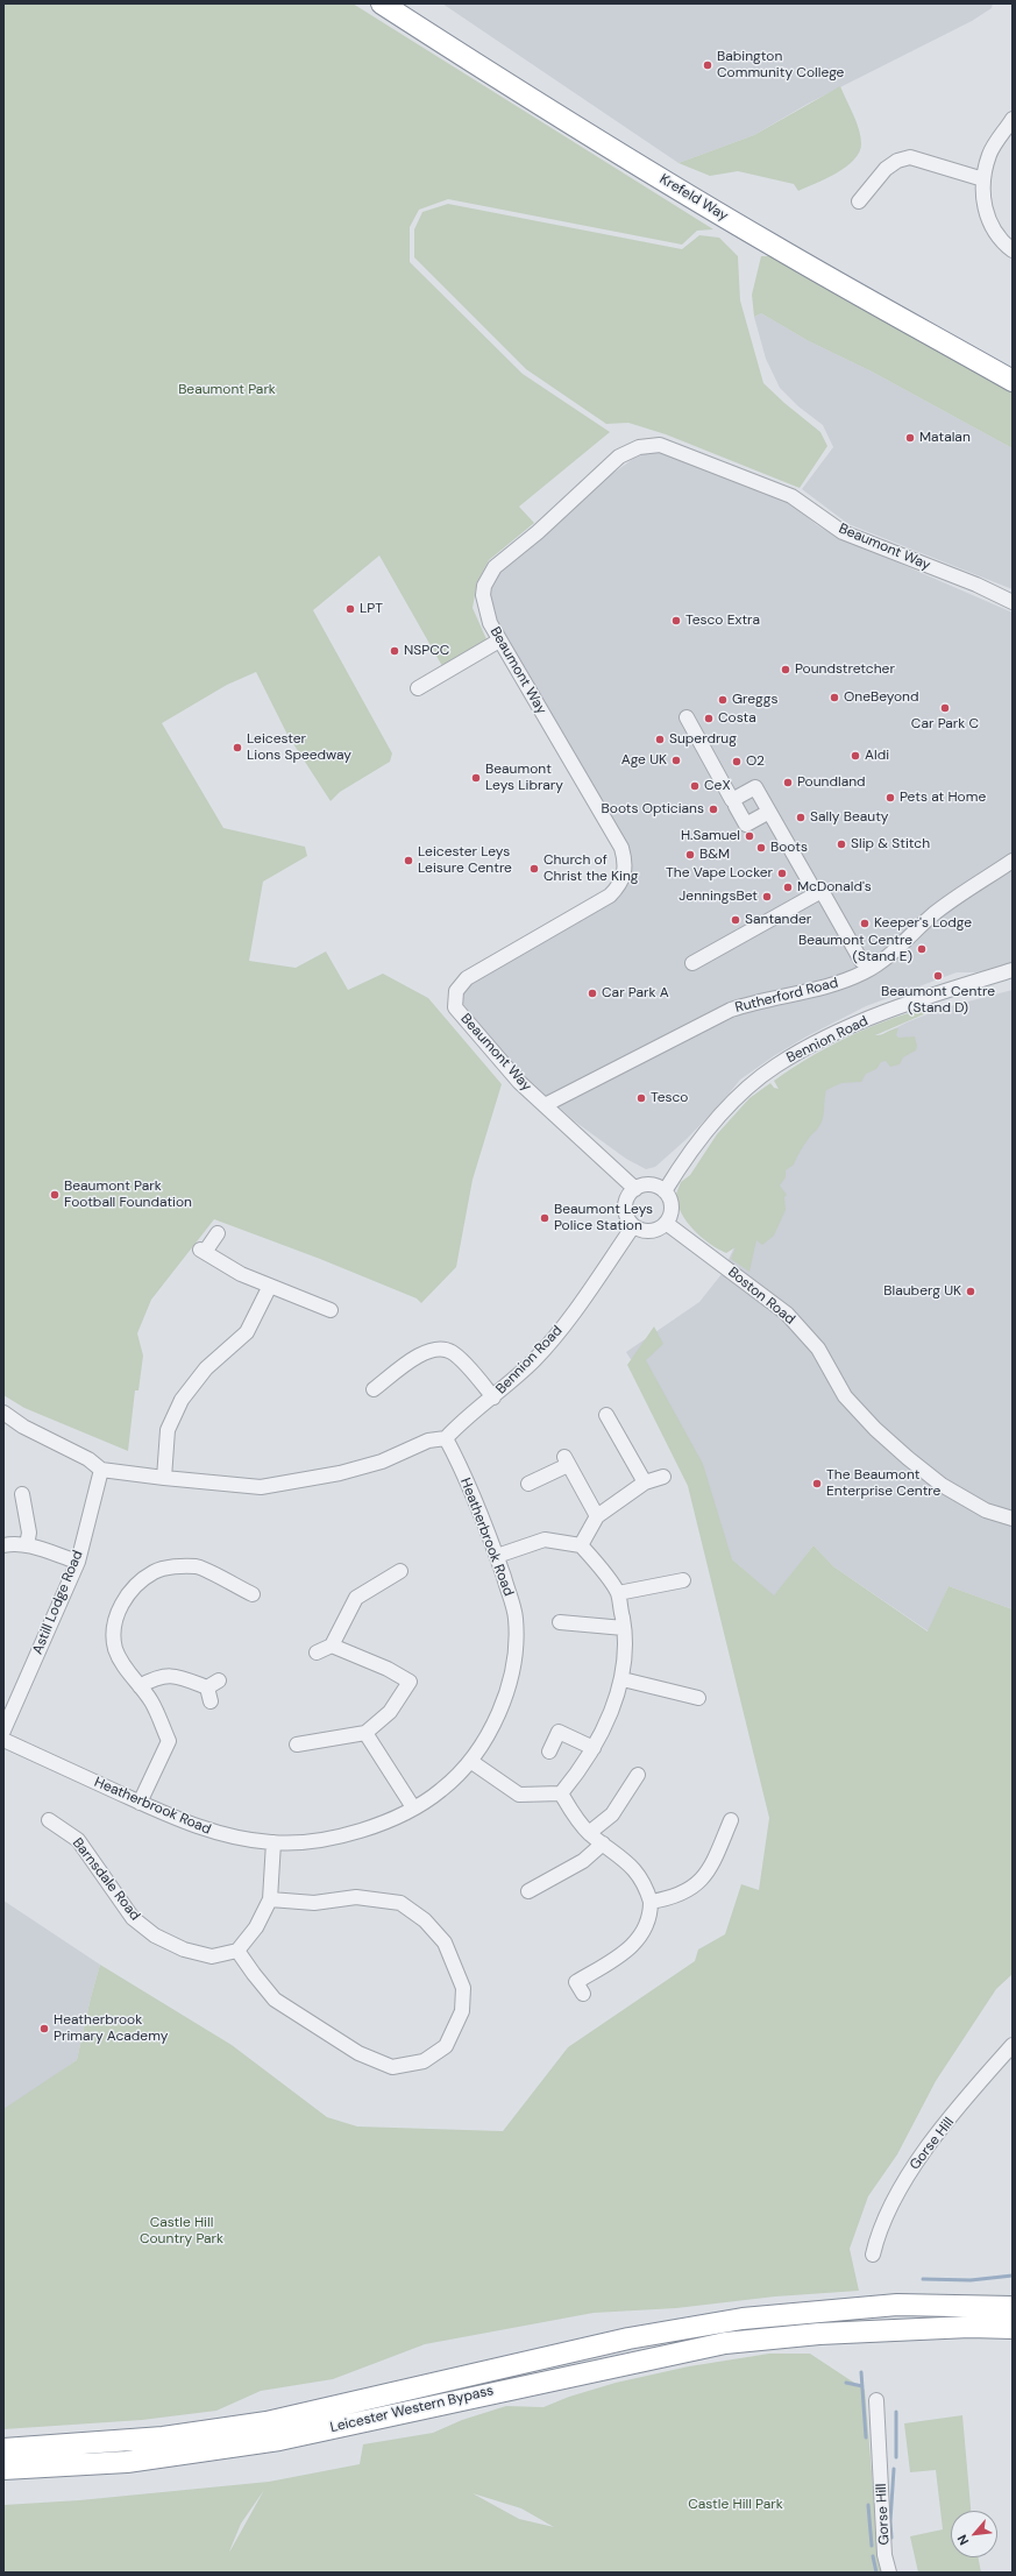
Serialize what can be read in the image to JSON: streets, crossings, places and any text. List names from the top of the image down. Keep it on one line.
{"streets":{"highway":["Krefeld Way","Leicester Western Bypass"],"street":["Beaumont Way","Rutherford Road","Bennion Road","Boston Road","Heatherbrook Road","Astill Lodge Road","Barnsdale Road","Gorse Hill"]},"crossings":[["Beaumont Way","Rutherford Road"],["Beaumont Way","Bennion Road"],["Beaumont Way","Boston Road"],["Bennion Road","Boston Road"],["Bennion Road","Heatherbrook Road"]],"parks":["Beaumont Park","Castle Hill Country Park","Castle Hill Park"],"places":["Babington Community College","Matalan","LPT","Tesco Extra","NSPCC","Poundstretcher","OneBeyond","Greggs","Car Park C","Costa","Superdrug","Leicester Lions Speedway","Aldi","Age UK","O2","Beaumont Leys Library","Poundland","CeX","Pets at Home","Boots Opticians","Sally Beauty","H.Samuel","Slip & Stitch","Boots","B&M","Leicester Leys Leisure Centre","Church of Christ the King","The Vape Locker","McDonald's","JenningsBet","Santander","Keeper's Lodge","Beaumont Centre (Stand E)","Beaumont Centre (Stand D)","Car Park A","Tesco","Beaumont Park Football Foundation","Beaumont Leys Police Station","Blauberg UK","The Beaumont Enterprise Centre","Heatherbrook Primary Academy"],"north":"bottom left"}
